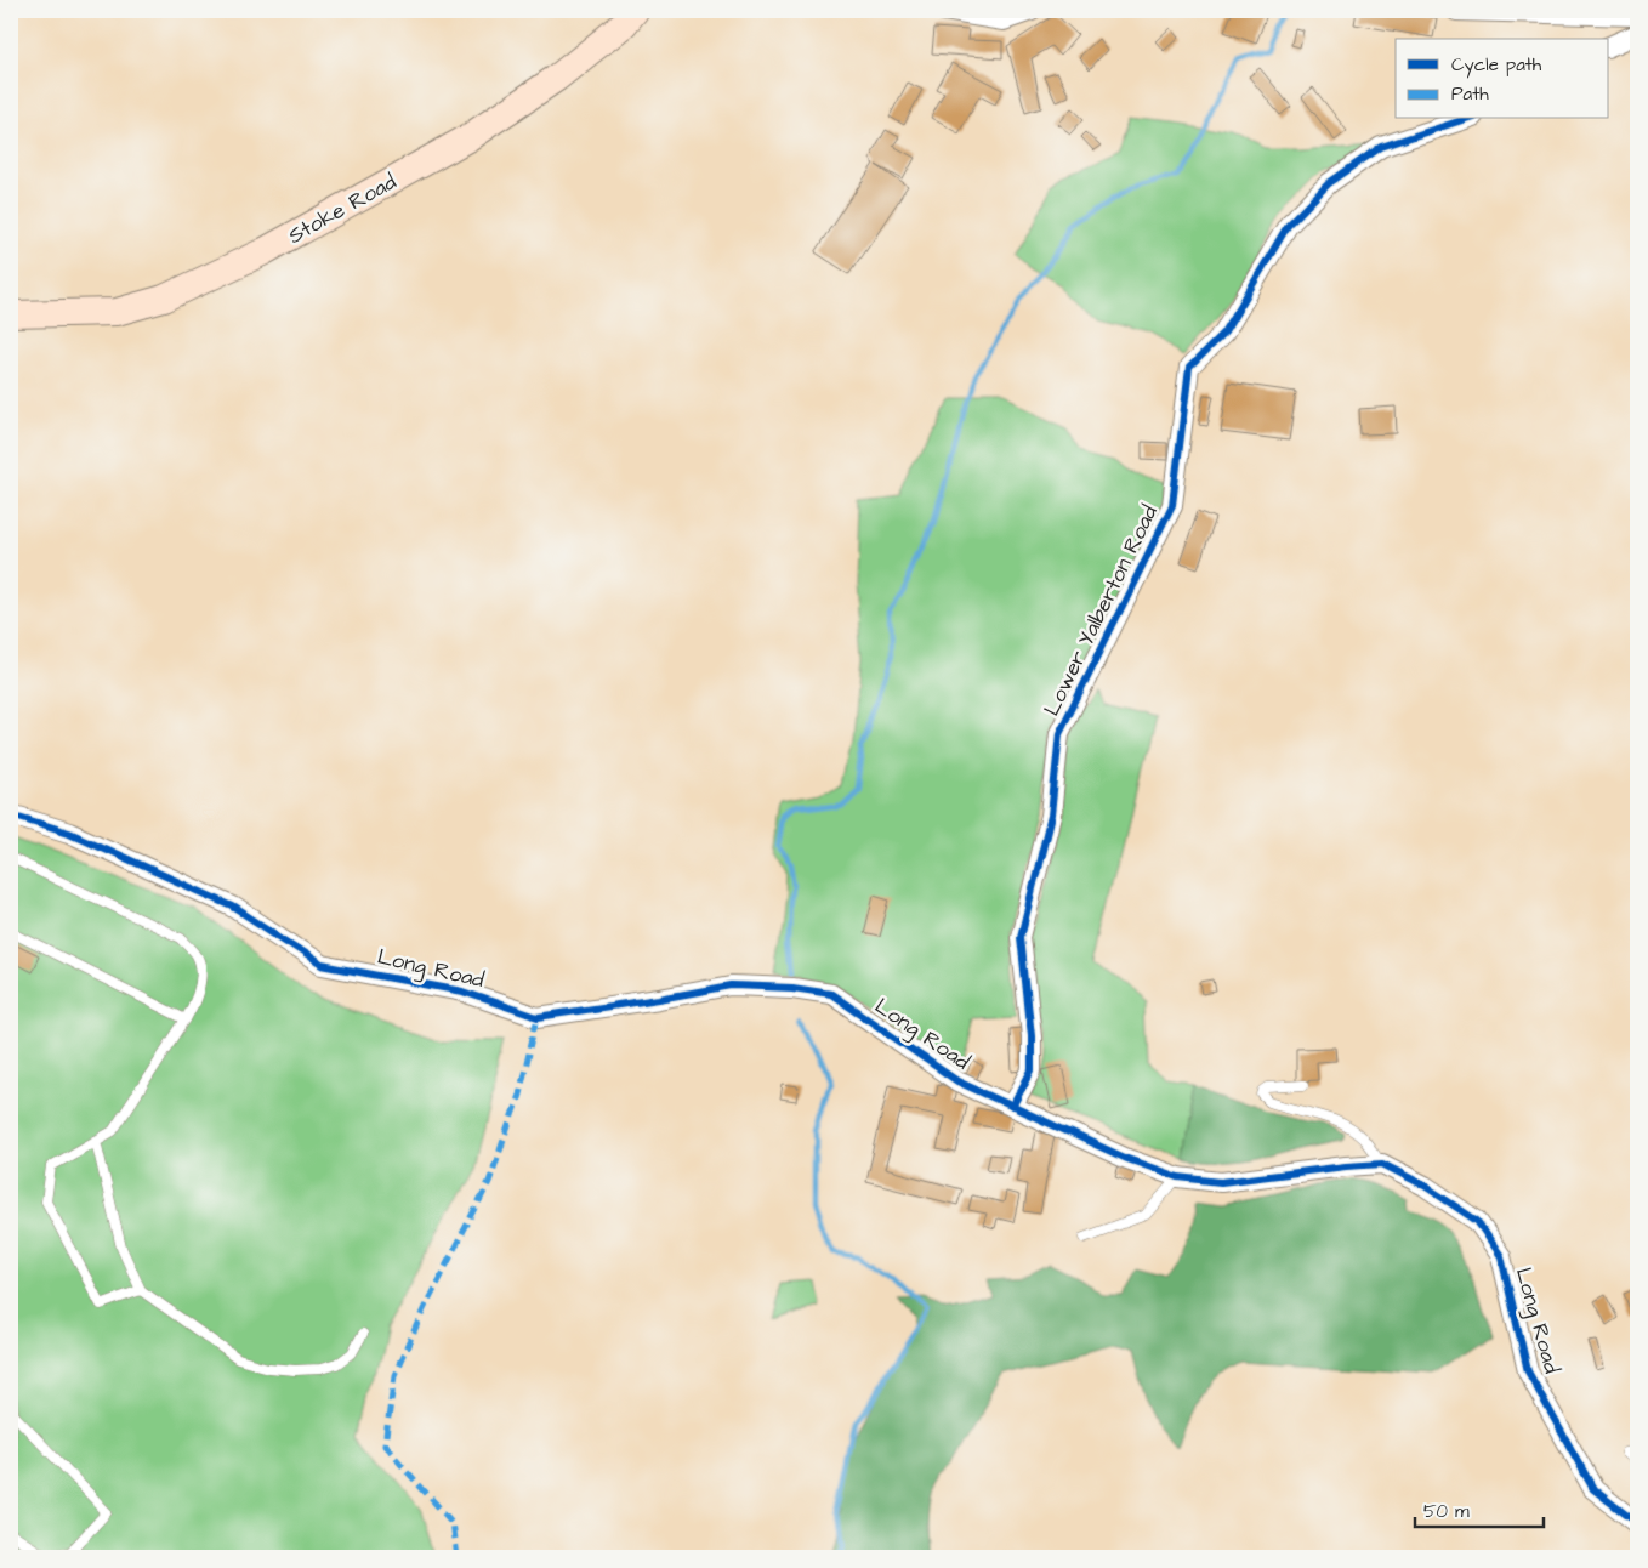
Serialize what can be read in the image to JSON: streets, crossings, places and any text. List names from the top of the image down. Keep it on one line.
{"streets":{"street":["Stoke Road","Lower Yalberton Road","Long Road"]},"crossings":[["Lower Yalberton Road","Long Road"]],"legend":["Cycle path","Path"],"scale_bar":"50 m"}
